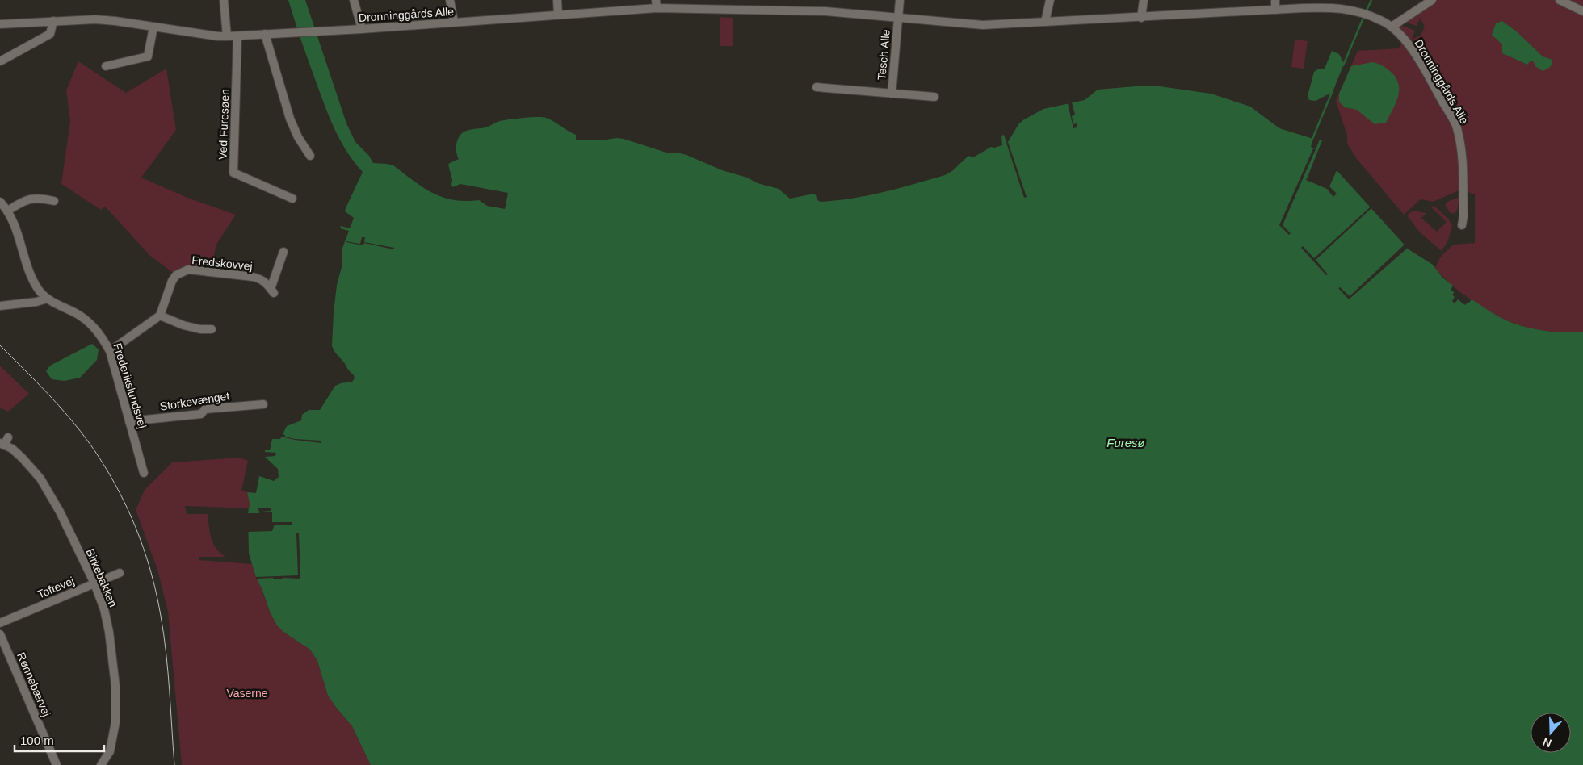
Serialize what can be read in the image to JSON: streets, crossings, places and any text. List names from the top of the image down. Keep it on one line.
{"streets":{"street":["Dronninggårds Alle","Tesch Alle","Ved Furesøen","Fredskovvej","Frederikslundsvej","Storkevænget","Birkebakken","Toftevej","Rønnebærvej"]},"crossings":[["Dronninggårds Alle","Tesch Alle"],["Dronninggårds Alle","Ved Furesøen"],["Frederikslundsvej","Storkevænget"],["Birkebakken","Toftevej"]],"water":["Furesø"],"parks":["Vaserne"],"scale_bar":"100 m","north":"bottom"}
